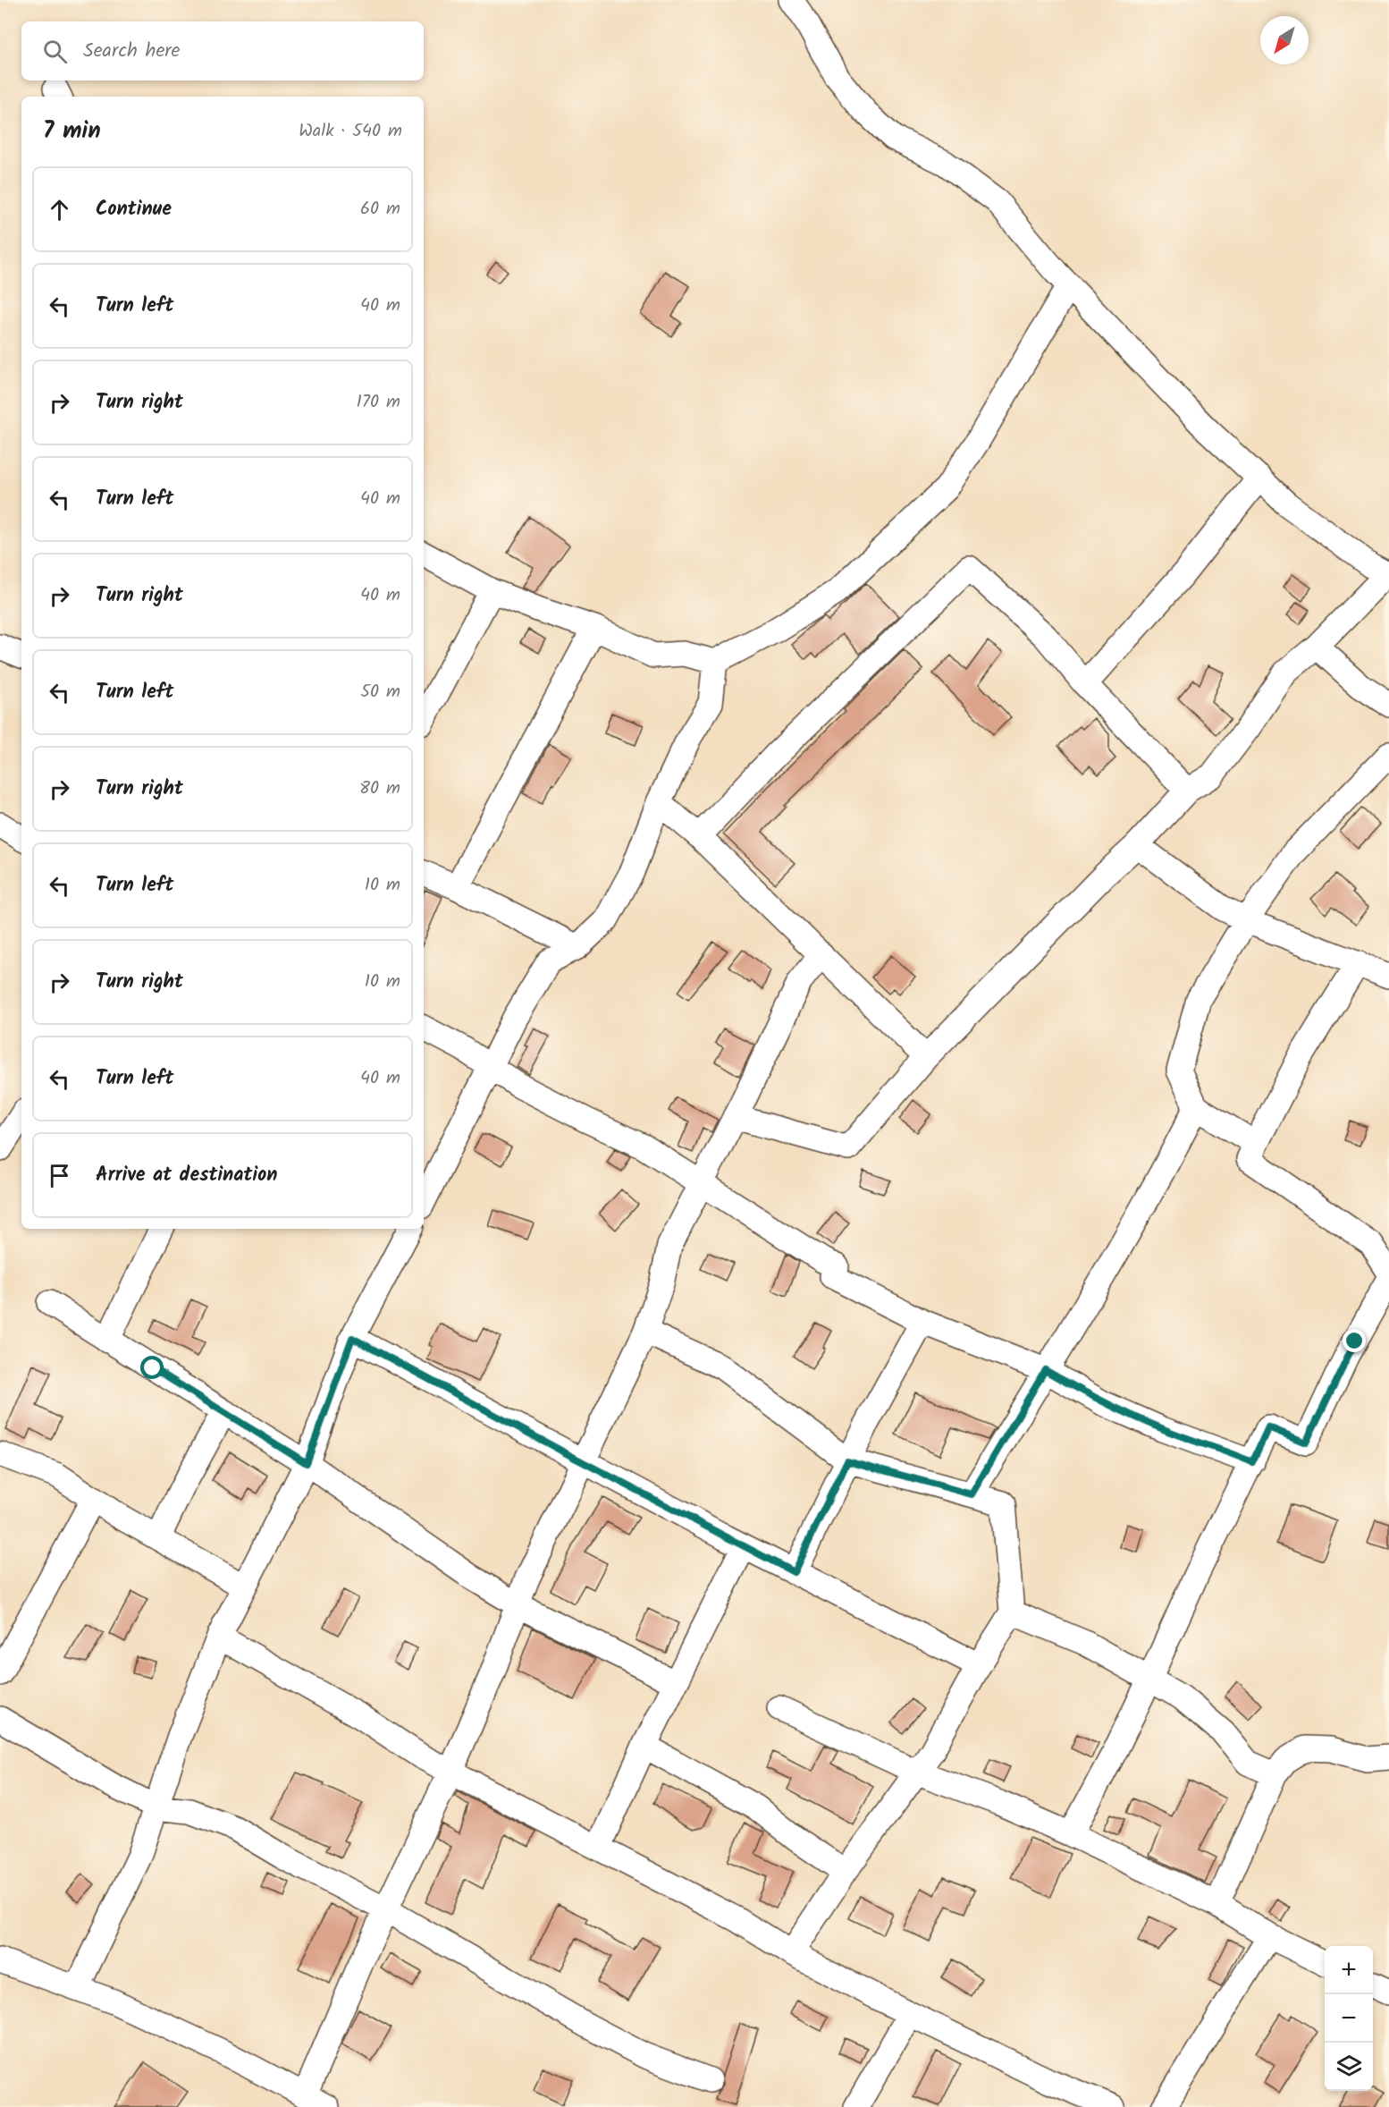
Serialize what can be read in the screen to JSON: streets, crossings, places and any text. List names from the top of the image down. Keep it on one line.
{"north":"bottom left","page":{"search":"Search here","heading":["7 min","Walk · 540 m"],"list":[["Continue","60 m"],["Turn left","40 m"],["Turn right","170 m"],["Turn left","40 m"],["Turn right","40 m"],["Turn left","50 m"],["Turn right","80 m"],["Turn left","10 m"],["Turn right","10 m"],["Turn left","40 m"],"Arrive at destination"],"map_buttons":["+","−"]}}
